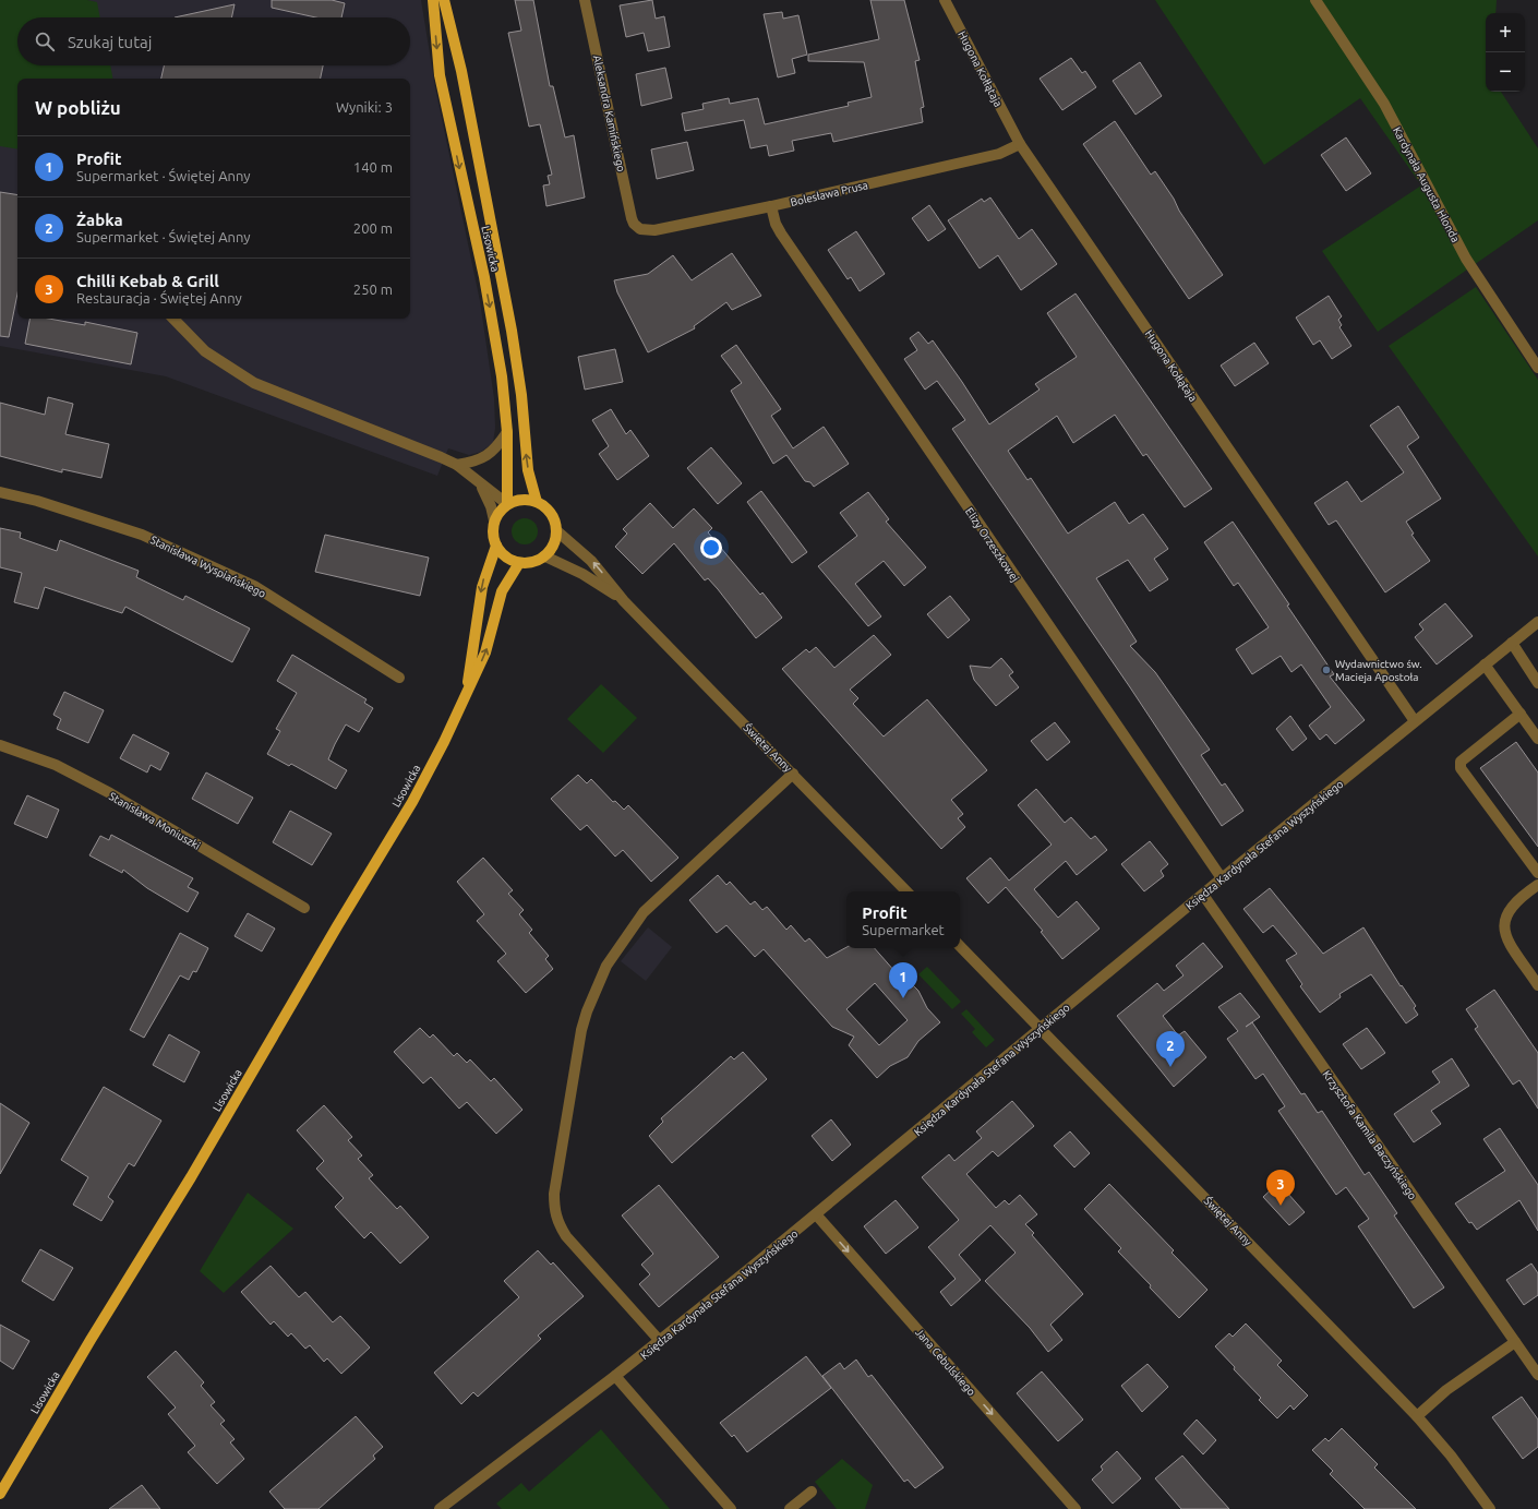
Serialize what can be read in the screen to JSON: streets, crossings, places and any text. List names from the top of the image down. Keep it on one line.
{"streets":{"main road":["Lisowicka"],"street":["Hugona Kołłątaja","Aleksandra Kamińskiego","Kardynała Augusta Hlonda","Bolesława Prusa","Elizy Orzeszkowej","Stanisława Wyspiańskiego","Świętej Anny","Stanisława Moniuszki","Księdza Kardynała Stefana Wyszyńskiego","Krzysztofa Kamila Baczyńskiego","Jana Cebulskiego"]},"crossings":[["Hugona Kołłątaja","Bolesława Prusa"],["Hugona Kołłątaja","Księdza Kardynała Stefana Wyszyńskiego"],["Aleksandra Kamińskiego","Bolesława Prusa"],["Bolesława Prusa","Elizy Orzeszkowej"],["Lisowicka","Świętej Anny"],["Elizy Orzeszkowej","Księdza Kardynała Stefana Wyszyńskiego"],["Świętej Anny","Księdza Kardynała Stefana Wyszyńskiego"],["Księdza Kardynała Stefana Wyszyńskiego","Krzysztofa Kamila Baczyńskiego"],["Księdza Kardynała Stefana Wyszyńskiego","Jana Cebulskiego"]],"one_way":["Jana Cebulskiego"],"places":["Wydawnictwo św. Macieja Apostoła"],"page":{"map_buttons":["+","−"],"search":"Szukaj tutaj","heading":["W pobliżu","Wyniki: 3"],"list":[{"mark":"1","name":"Profit","note":"Supermarket · Świętej Anny","value":"140 m"},{"mark":"2","name":"Żabka","note":"Supermarket · Świętej Anny","value":"200 m"},{"mark":"3","name":"Chilli Kebab & Grill","note":"Restauracja · Świętej Anny","value":"250 m"}],"popup":["Profit","Supermarket"],"pins":["1","2","3"]}}
